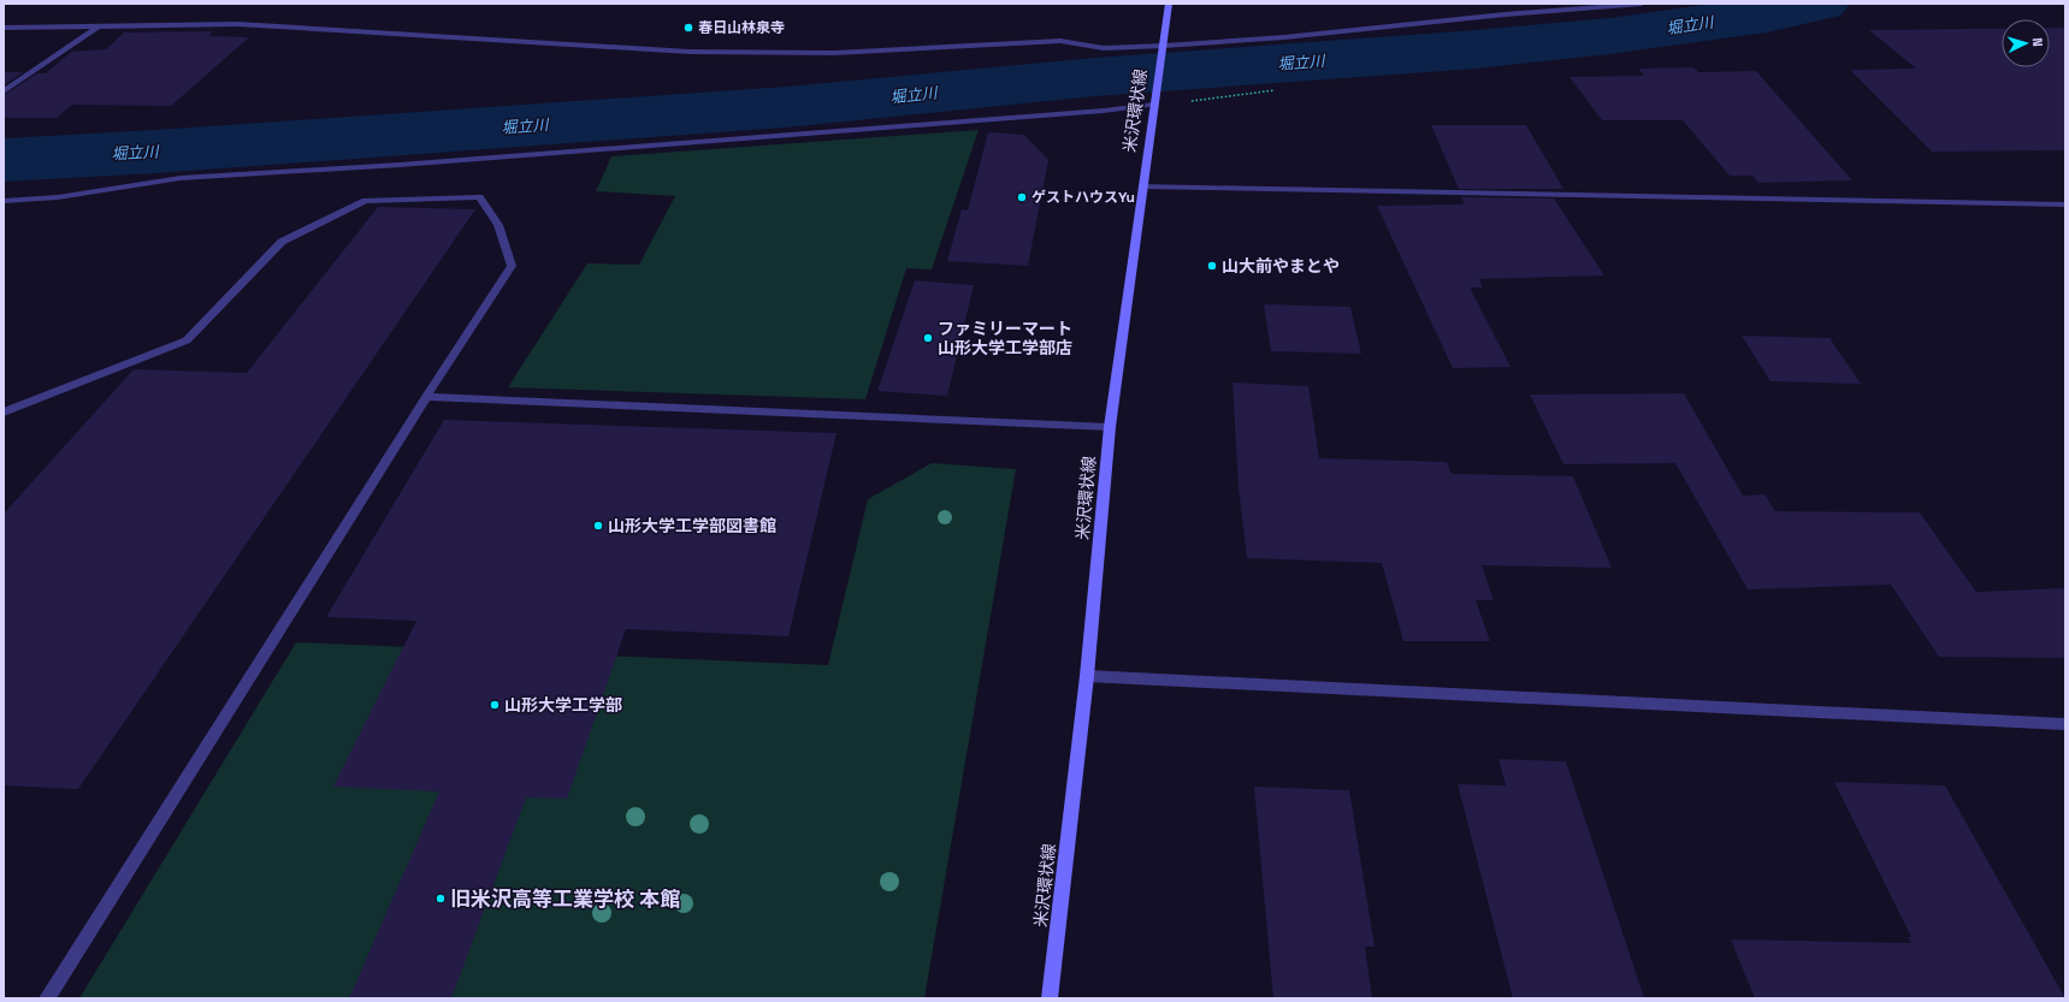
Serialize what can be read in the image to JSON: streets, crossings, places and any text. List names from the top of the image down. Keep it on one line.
{"streets":{"main road":["米沢環状線"]},"water":["堀立川"],"places":["春日山林泉寺","ゲストハウスYu","山大前やまとや","ファミリーマート 山形大学工学部店","山形大学工学部図書館","山形大学工学部","旧米沢高等工業学校 本館"],"north":"right"}
